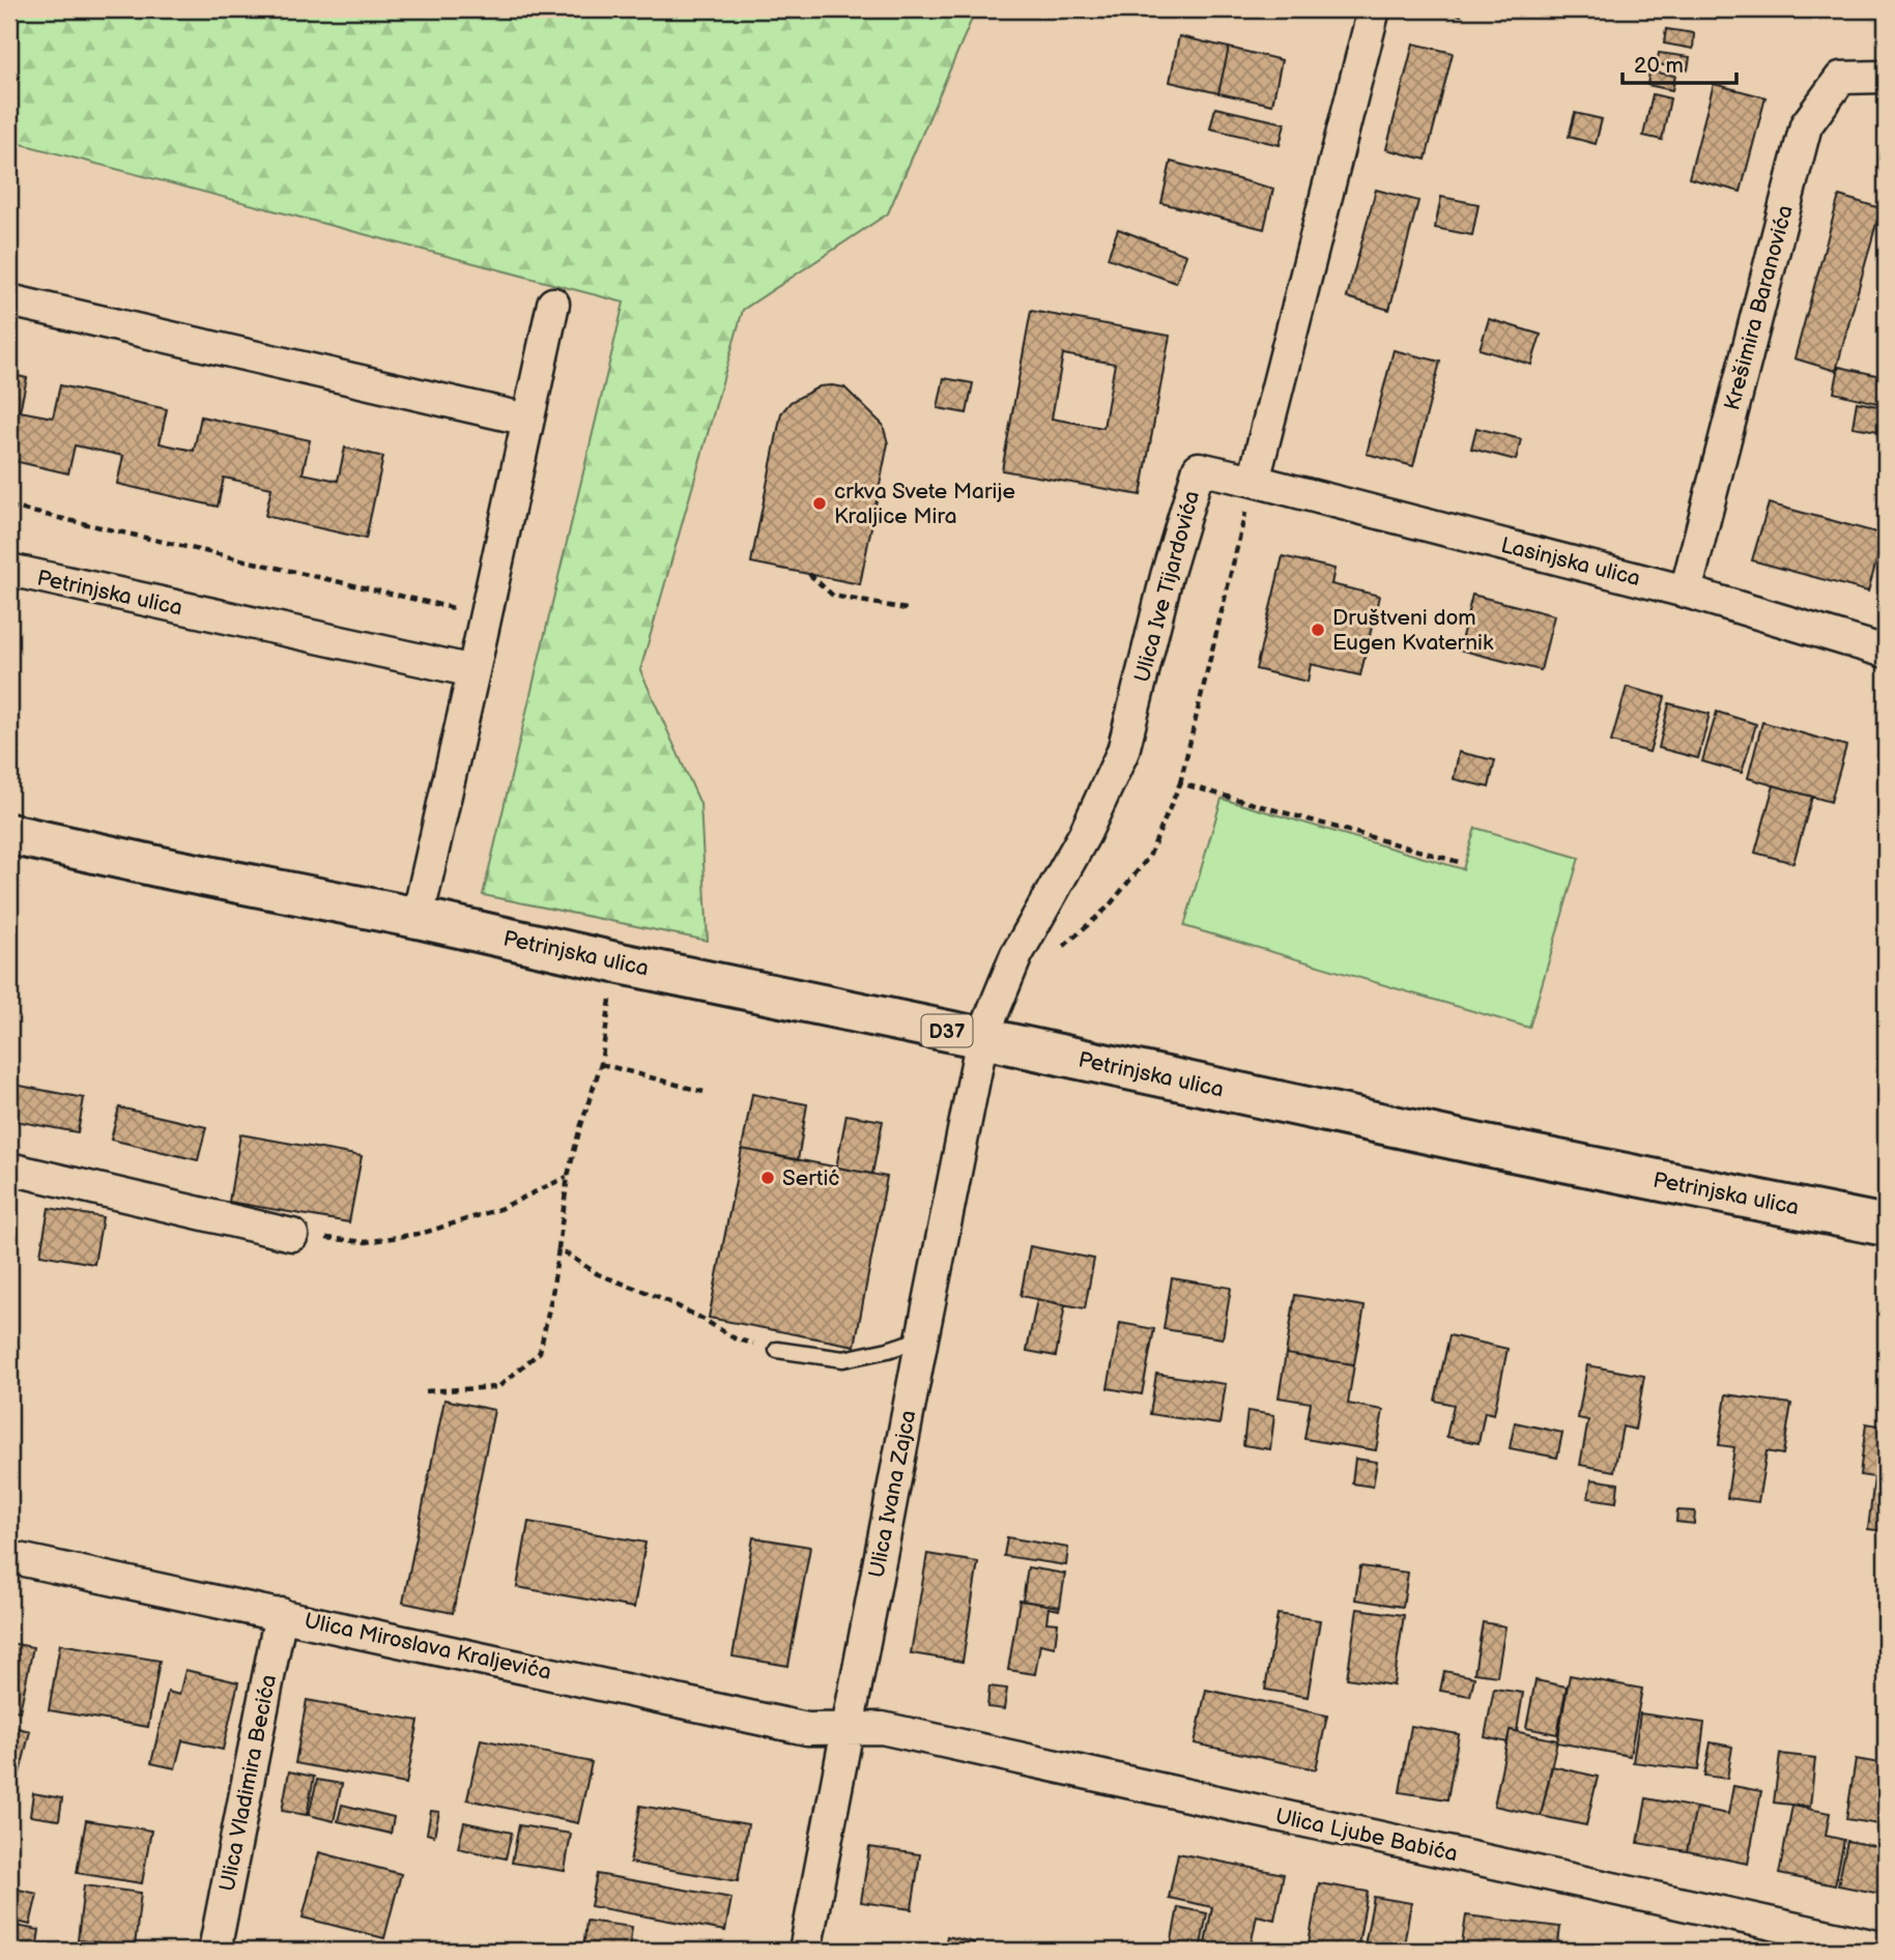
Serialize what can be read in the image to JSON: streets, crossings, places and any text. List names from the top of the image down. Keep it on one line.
{"streets":{"main road":["Petrinjska ulica","D37"],"street":["Krešimira Baranovića","Lasinjska ulica","Ulica Ive Tijardovića","Ulica Ivana Zajca","Ulica Miroslava Kraljevića","Ulica Vladimira Becića","Ulica Ljube Babića"]},"crossings":[["Krešimira Baranovića","Lasinjska ulica"],["Lasinjska ulica","Ulica Ive Tijardovića"],["Ulica Ive Tijardovića","Petrinjska ulica"],["Ulica Ive Tijardovića","Ulica Ivana Zajca"],["Petrinjska ulica","Ulica Ivana Zajca"],["Ulica Ivana Zajca","Ulica Miroslava Kraljevića"],["Ulica Ivana Zajca","Ulica Ljube Babića"],["Ulica Miroslava Kraljevića","Ulica Vladimira Becića"],["Ulica Miroslava Kraljevića","Ulica Ljube Babića"]],"places":["crkva Svete Marije Kraljice Mira","Društveni dom Eugen Kvaternik","Sertić"],"scale_bar":"20 m"}
